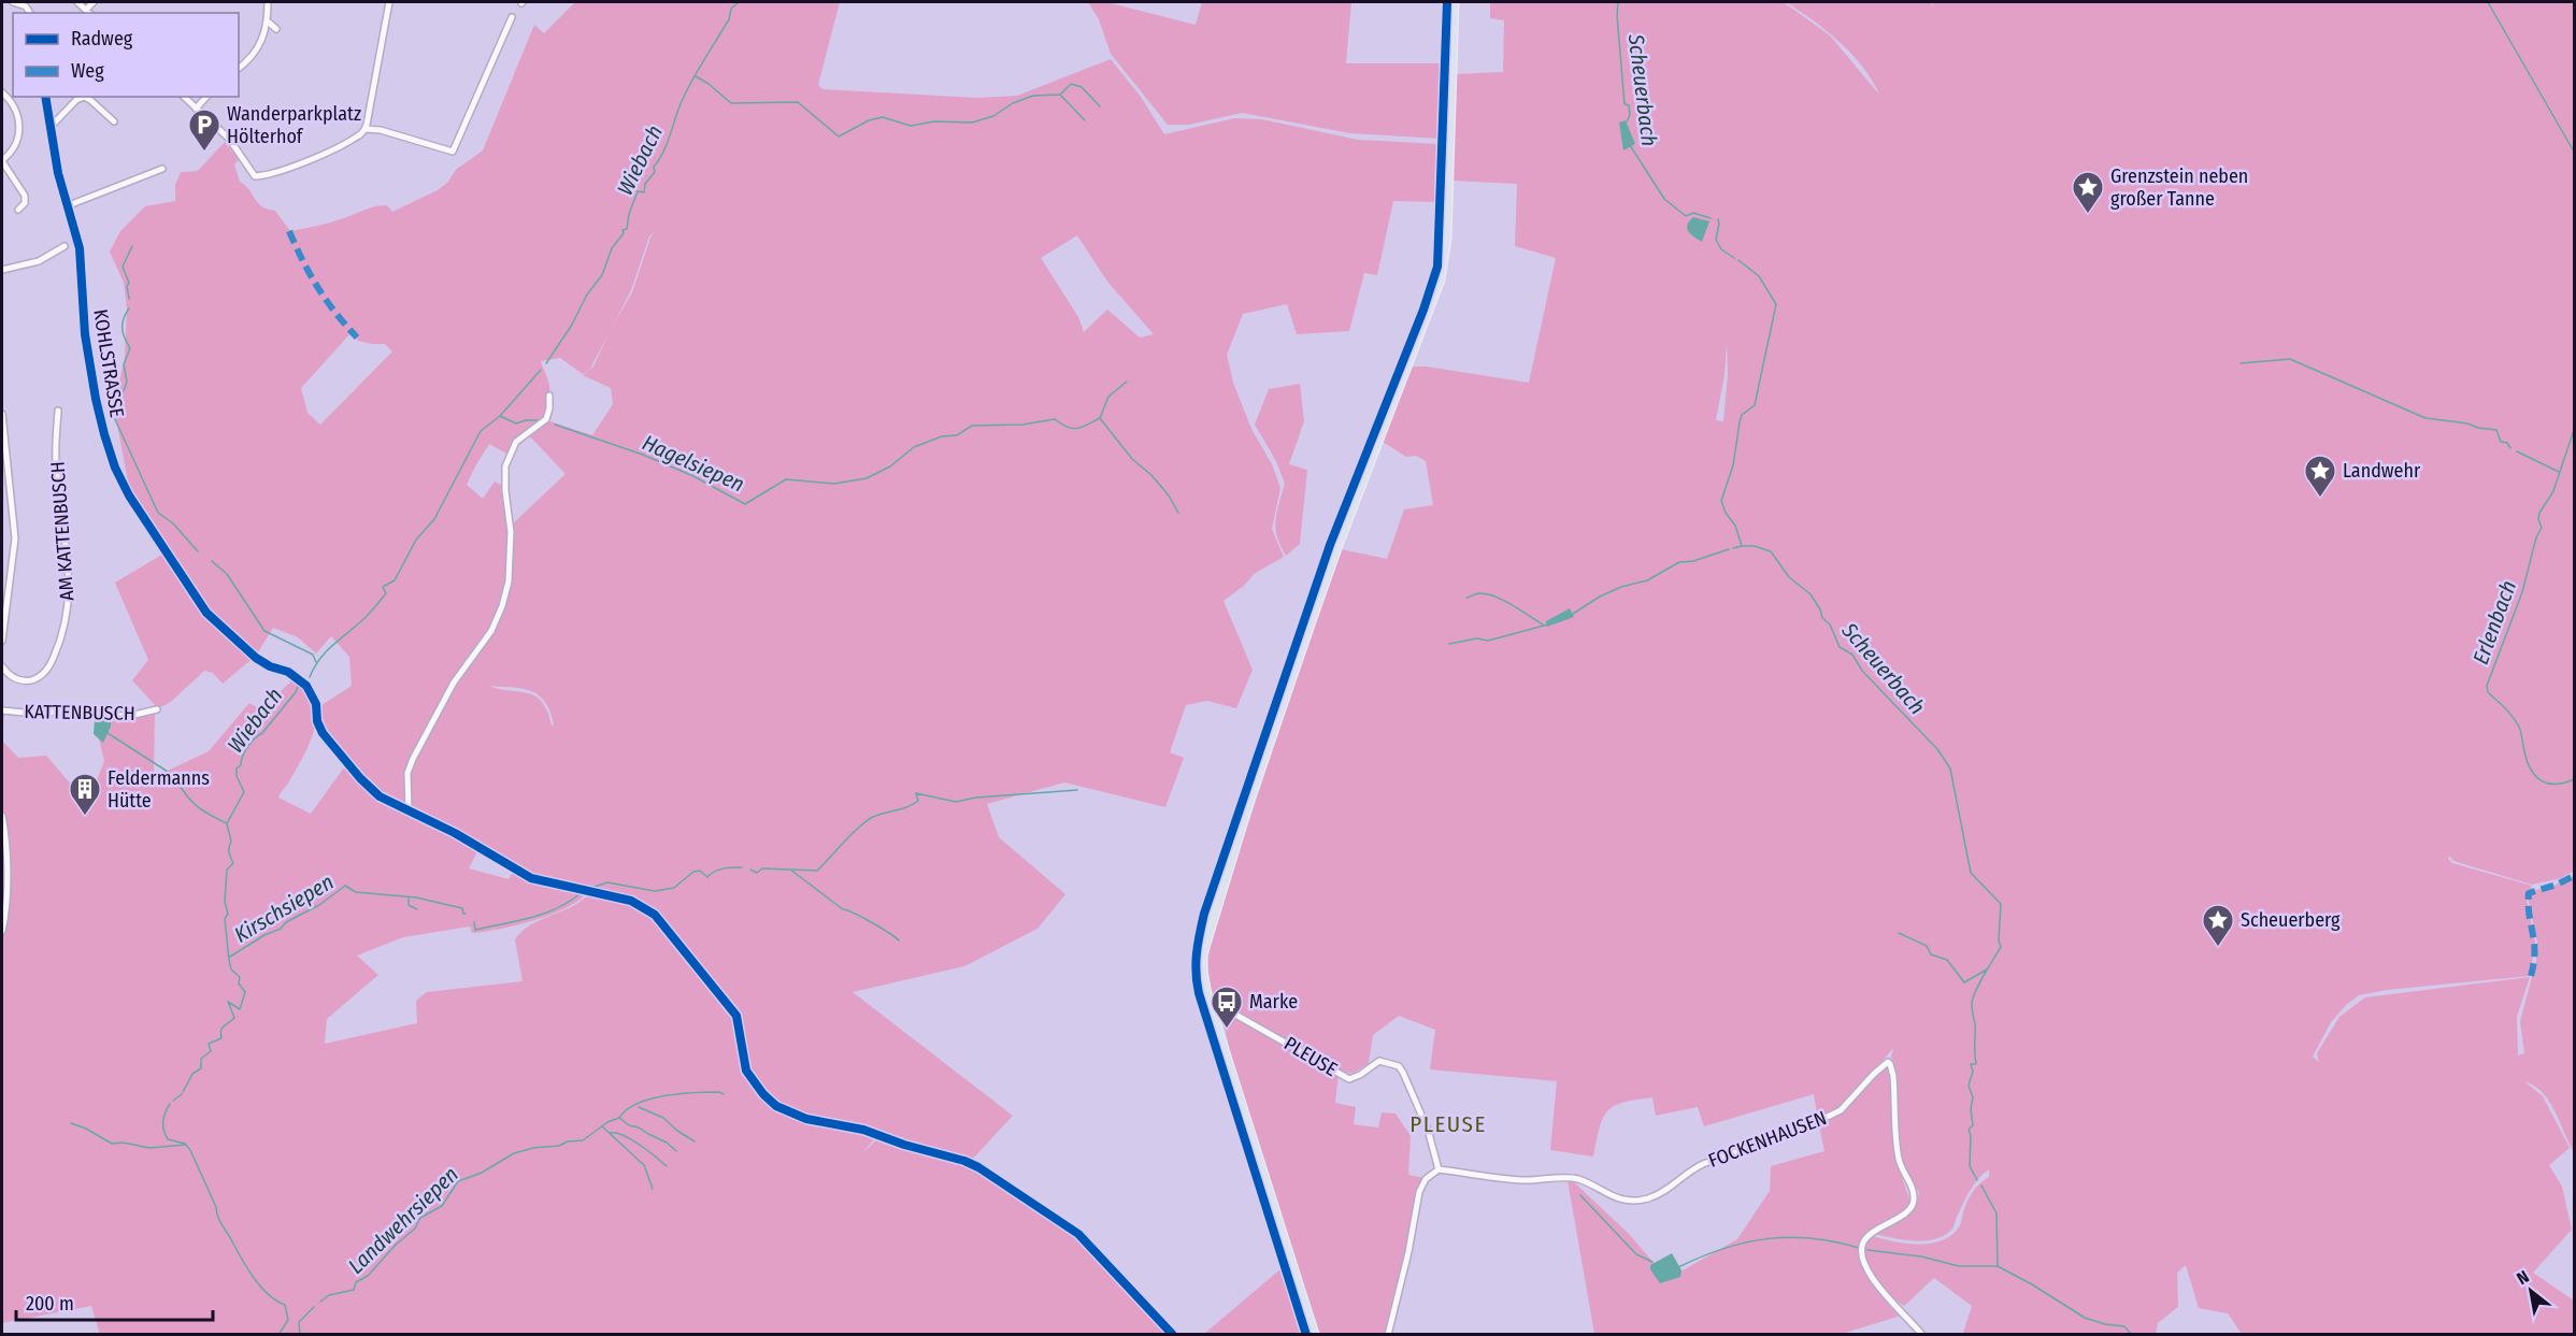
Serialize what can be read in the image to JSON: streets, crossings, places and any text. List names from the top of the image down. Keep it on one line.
{"streets":{"street":["KOHLSTRASSE","AM KATTENBUSCH","KATTENBUSCH","PLEUSE","FOCKENHAUSEN"]},"crossings":[["PLEUSE","FOCKENHAUSEN"]],"districts":["PLEUSE"],"water":["Scheuerbach","Wiebach","Hagelsiepen","Erlenbach","Kirschsiepen","Landwehrsiepen"],"places":{"parking":["Wanderparkplatz Hölterhof"],"place":["Grenzstein neben großer Tanne","Landwehr","Scheuerberg"],"building":["Feldermanns Hütte"],"bus stop":["Marke"]},"legend":["Radweg","Weg"],"scale_bar":"200 m","north":"top left"}
